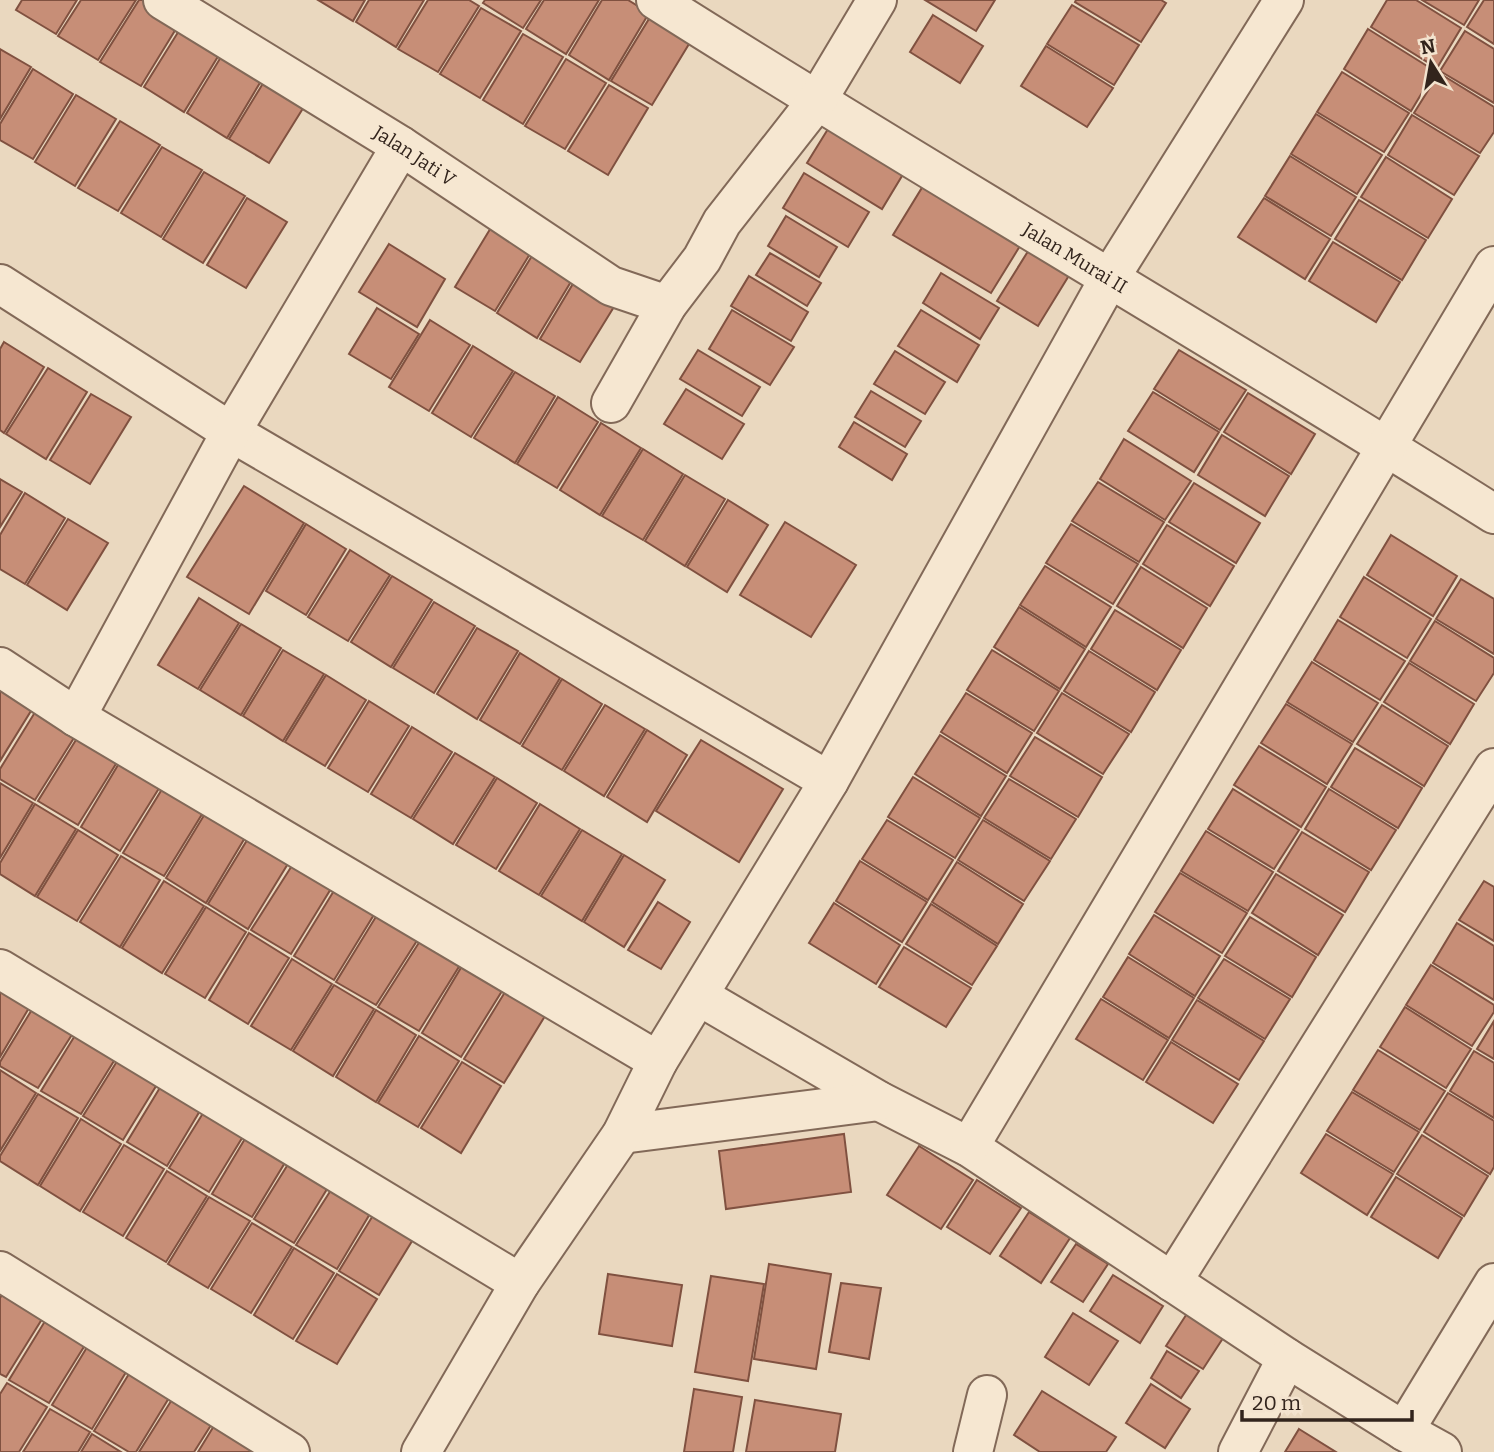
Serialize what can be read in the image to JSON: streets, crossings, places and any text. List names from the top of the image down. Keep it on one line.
{"streets":{"street":["Jalan Jati V","Jalan Murai II"]},"scale_bar":"20 m","north":"top"}
